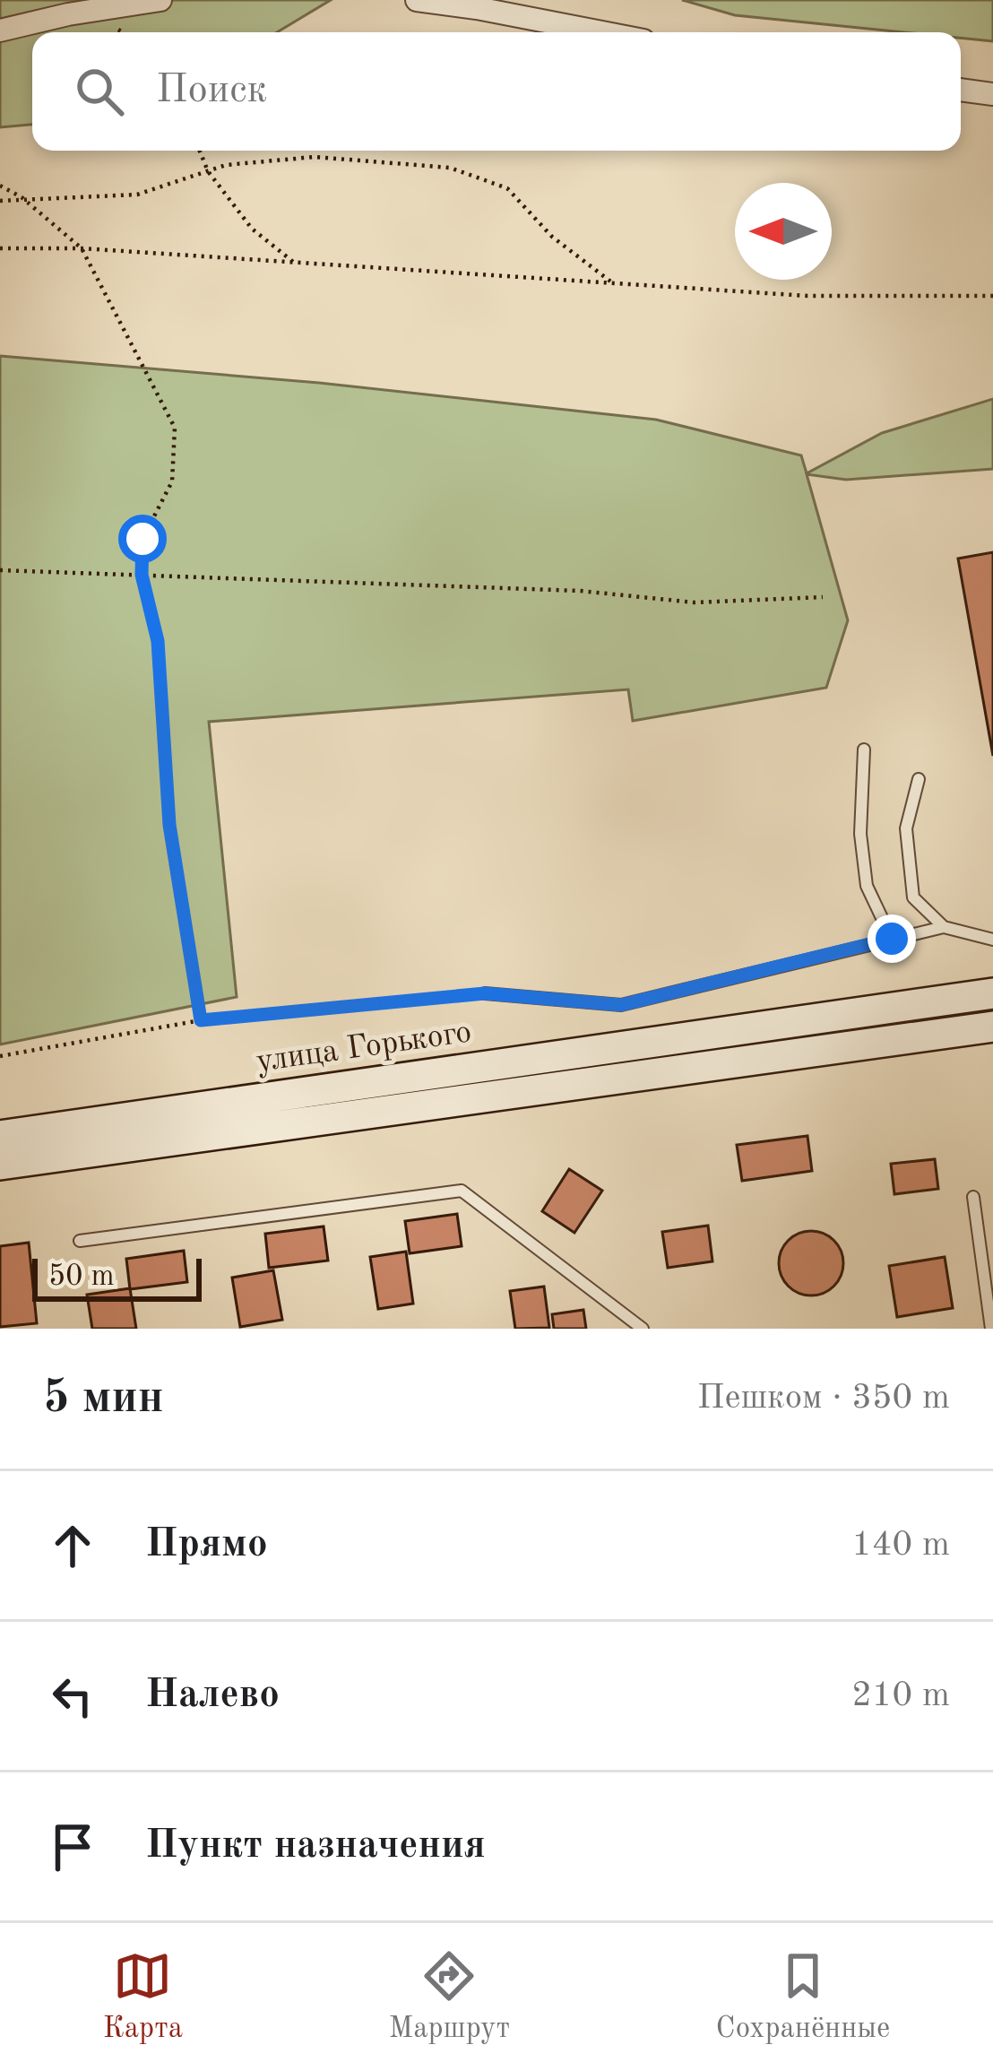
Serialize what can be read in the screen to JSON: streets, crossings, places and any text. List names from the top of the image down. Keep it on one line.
{"streets":{"main road":["улица Горького"]},"scale_bar":"50 m","north":"left","page":{"search":"Поиск","scale":"50 m","heading":["5 мин","Пешком · 350 m"],"list":[["Прямо","140 m"],["Налево","210 m"],"Пункт назначения"],"nav":["Карта","Маршрут","Сохранённые"]}}
